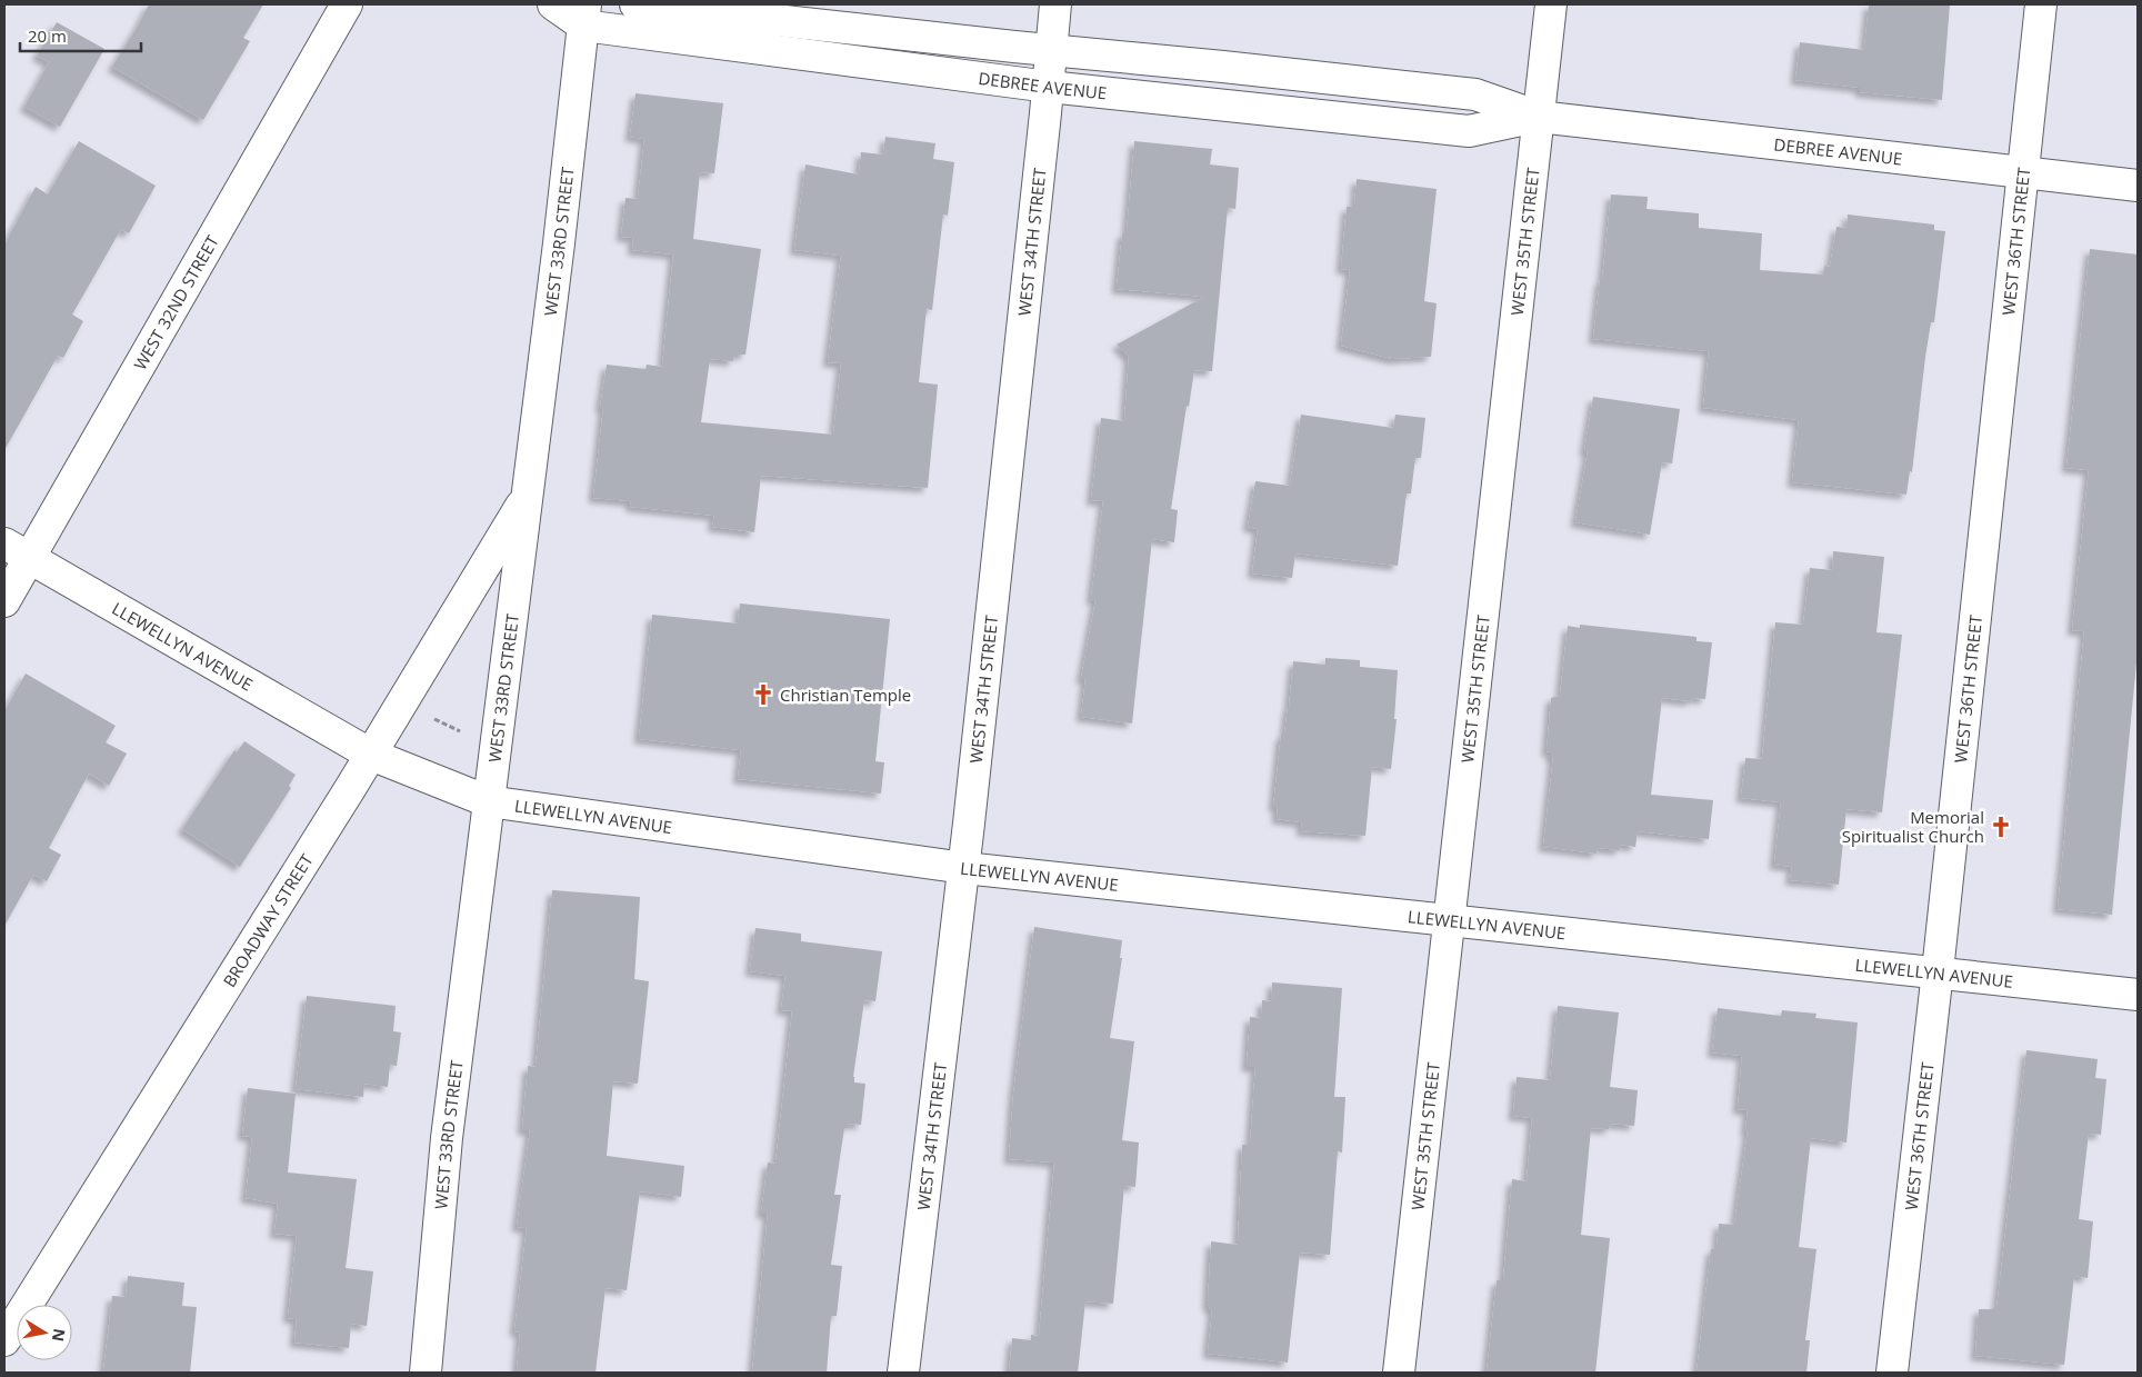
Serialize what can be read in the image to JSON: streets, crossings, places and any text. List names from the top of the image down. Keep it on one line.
{"streets":{"street":["DEBREE AVENUE","WEST 33RD STREET","WEST 34TH STREET","WEST 35TH STREET","WEST 36TH STREET","WEST 32ND STREET","LLEWELLYN AVENUE","BROADWAY STREET"]},"crossings":[["DEBREE AVENUE","WEST 33RD STREET"],["DEBREE AVENUE","WEST 34TH STREET"],["DEBREE AVENUE","WEST 35TH STREET"],["DEBREE AVENUE","WEST 36TH STREET"],["WEST 33RD STREET","LLEWELLYN AVENUE"],["WEST 33RD STREET","BROADWAY STREET"],["WEST 34TH STREET","LLEWELLYN AVENUE"],["WEST 35TH STREET","LLEWELLYN AVENUE"],["WEST 36TH STREET","LLEWELLYN AVENUE"],["WEST 32ND STREET","LLEWELLYN AVENUE"],["LLEWELLYN AVENUE","BROADWAY STREET"]],"places":{"church":["Christian Temple","Memorial Spiritualist Church"]},"scale_bar":"20 m","north":"right"}
